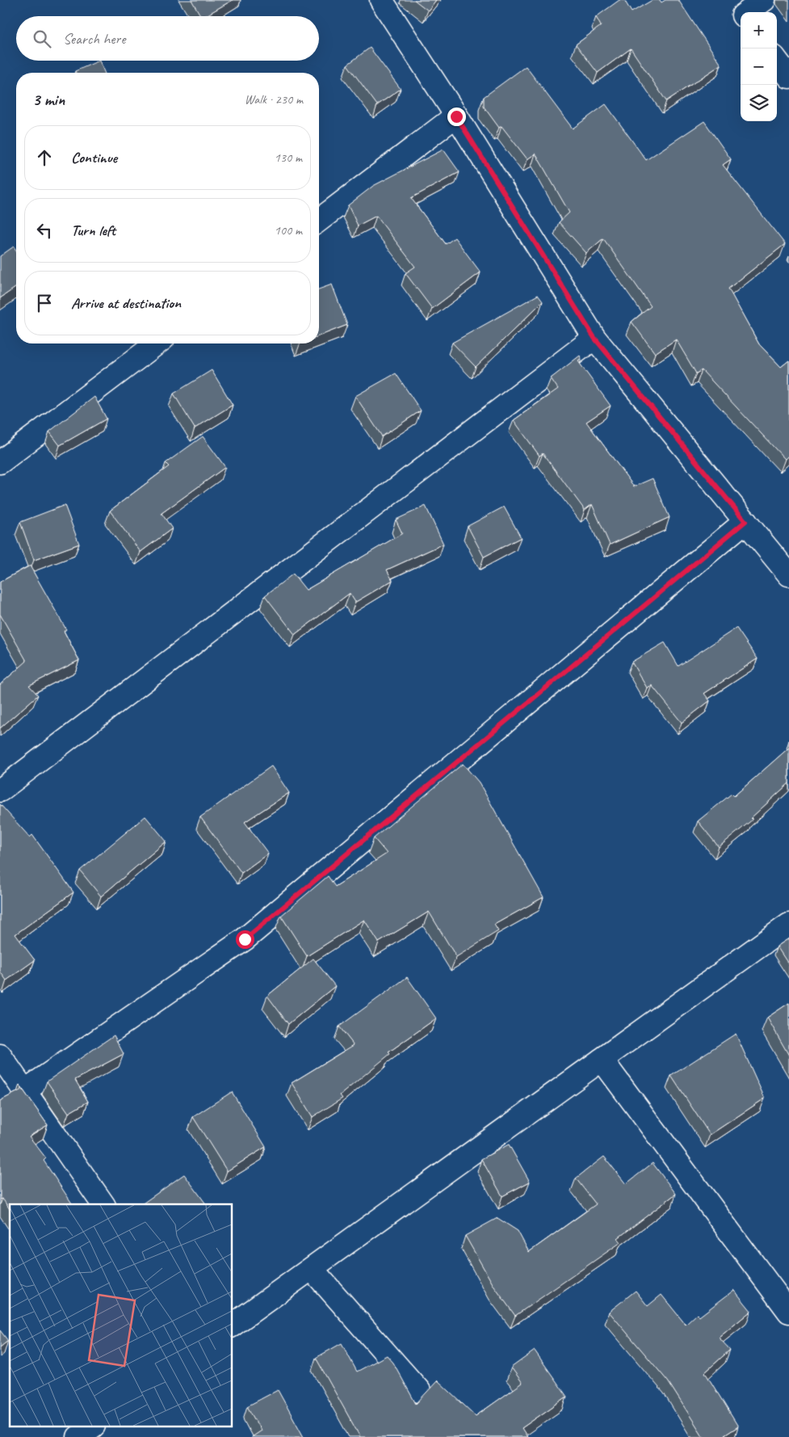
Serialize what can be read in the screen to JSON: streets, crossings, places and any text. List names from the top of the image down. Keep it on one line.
{"page":{"map_buttons":["+","−"],"search":"Search here","heading":["3 min","Walk · 230 m"],"list":[["Continue","130 m"],["Turn left","100 m"],"Arrive at destination"]}}
